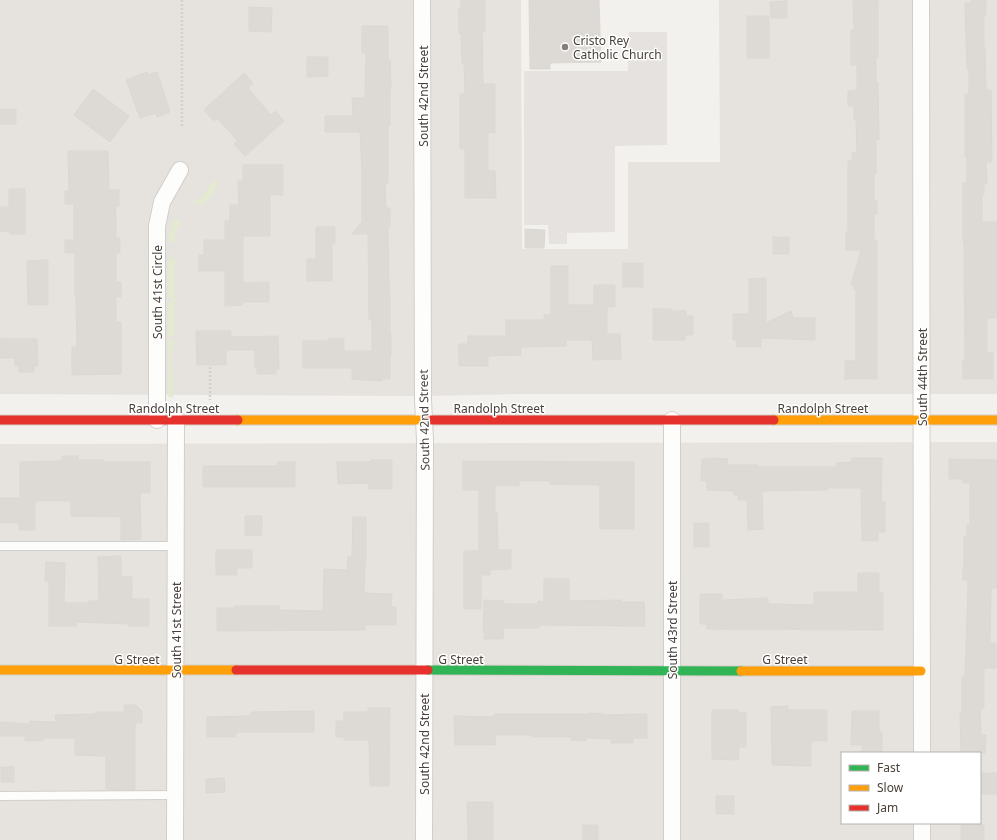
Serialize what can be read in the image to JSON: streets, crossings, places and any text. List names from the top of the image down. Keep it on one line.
{"streets":{"main road":["Randolph Street","G Street"],"street":["South 42nd Street","South 41st Circle","South 44th Street","South 41st Street","South 43rd Street"]},"crossings":[["South 42nd Street","Randolph Street"],["South 42nd Street","G Street"],["South 41st Circle","Randolph Street"],["South 44th Street","Randolph Street"],["South 44th Street","G Street"],["Randolph Street","South 41st Street"],["Randolph Street","South 43rd Street"],["South 41st Street","G Street"],["South 43rd Street","G Street"]],"places":["Cristo Rey Catholic Church"],"legend":["Fast","Slow","Jam"]}
